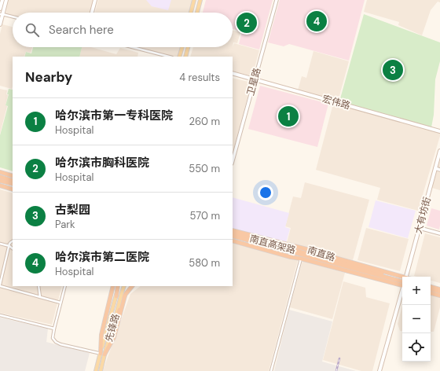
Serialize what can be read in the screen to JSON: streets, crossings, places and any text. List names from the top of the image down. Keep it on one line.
{"streets":{"highway":["南直高架路","南直路"],"main road":["宏伟路","大有坊街","先锋路"],"street":["卫星路"]},"crossings":[["卫星路","宏伟路"]],"page":{"pins":["4","2","3","1"],"search":"Search here","heading":["Nearby","4 results"],"list":[{"mark":"1","name":"哈尔滨市第一专科医院","note":"Hospital","value":"260 m"},{"mark":"2","name":"哈尔滨市胸科医院","note":"Hospital","value":"550 m"},{"mark":"3","name":"古梨园","note":"Park","value":"570 m"},{"mark":"4","name":"哈尔滨市第二医院","note":"Hospital","value":"580 m"}],"map_buttons":["+","−"]}}
